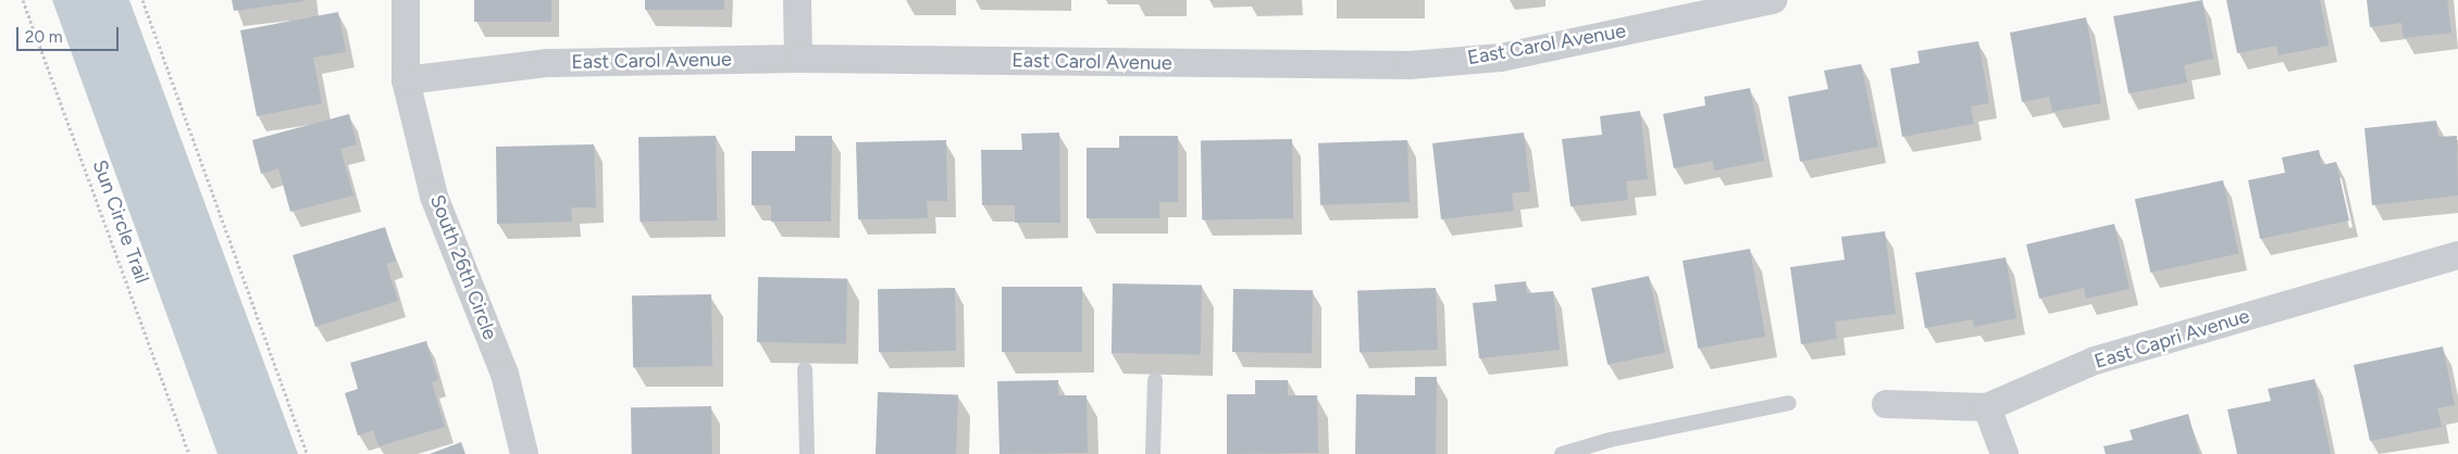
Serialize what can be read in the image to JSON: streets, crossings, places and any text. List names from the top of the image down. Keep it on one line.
{"streets":{"street":["East Carol Avenue","South 26th Circle","East Capri Avenue"],"path":["Sun Circle Trail"]},"crossings":[["East Carol Avenue","South 26th Circle"]],"scale_bar":"20 m"}
